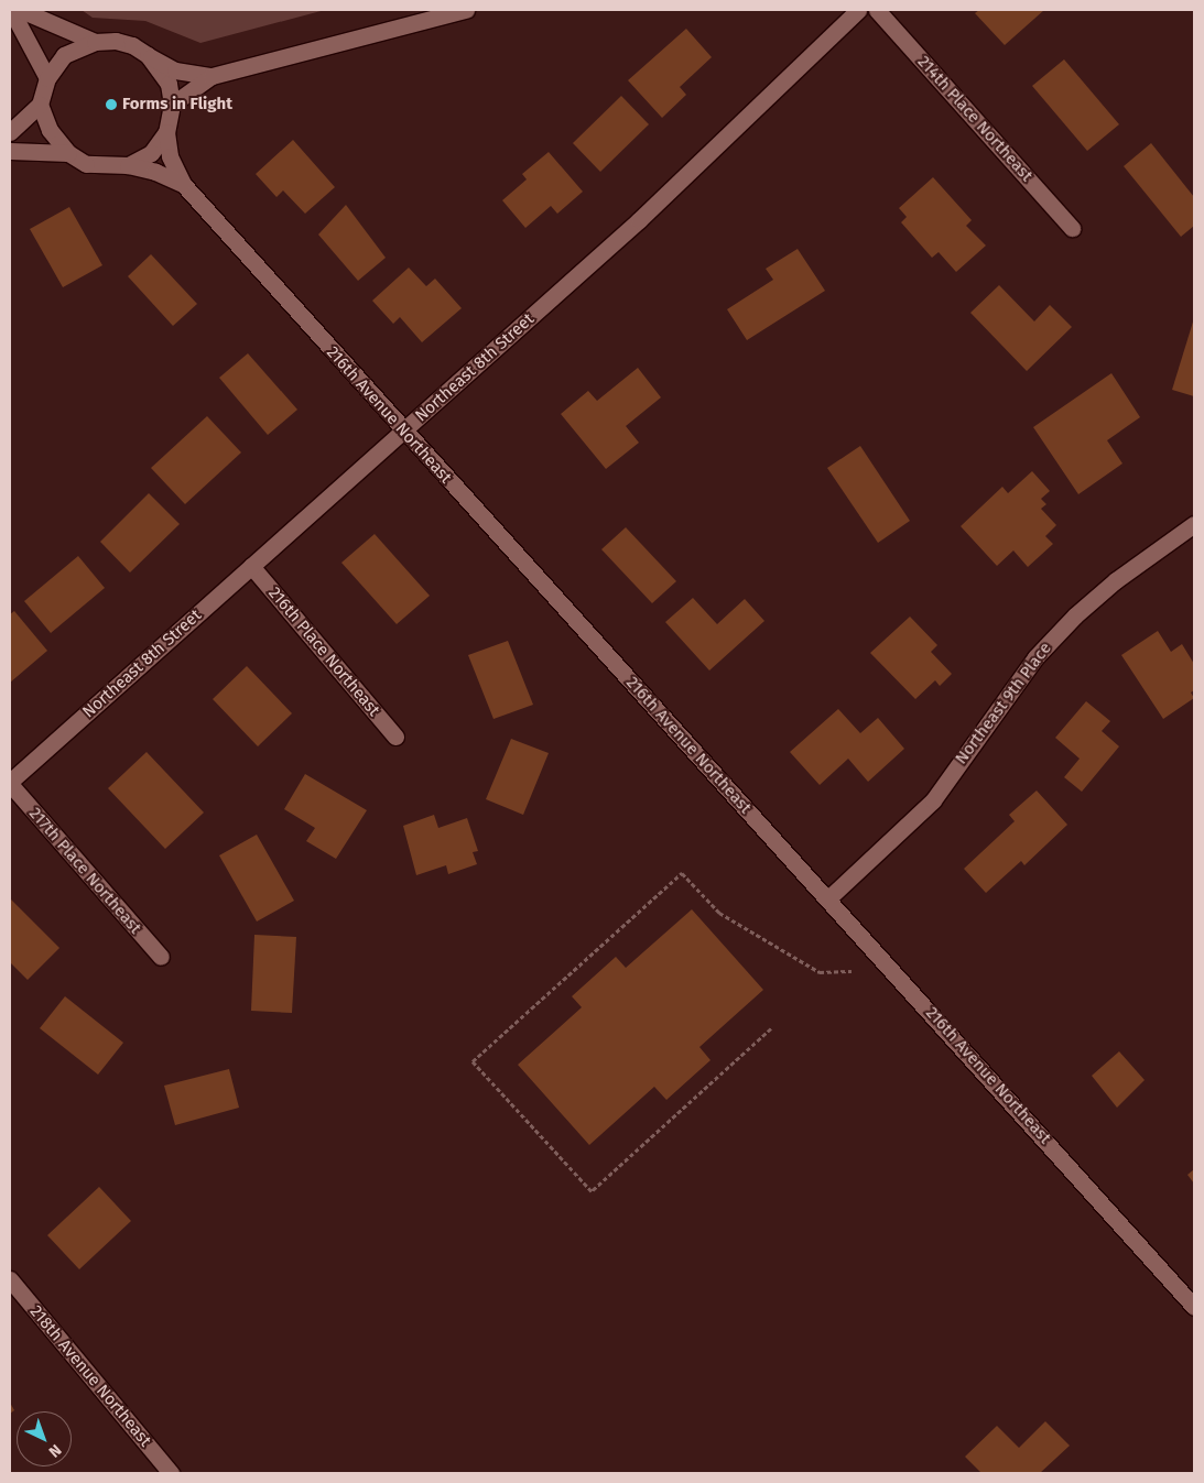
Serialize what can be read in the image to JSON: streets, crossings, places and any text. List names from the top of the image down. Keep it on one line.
{"streets":{"street":["214th Place Northeast","Northeast 8th Street","216th Avenue Northeast","216th Place Northeast","Northeast 9th Place","217th Place Northeast","218th Avenue Northeast"]},"crossings":[["Northeast 8th Street","216th Avenue Northeast"],["Northeast 8th Street","216th Place Northeast"],["Northeast 8th Street","217th Place Northeast"],["216th Avenue Northeast","Northeast 9th Place"]],"places":["Forms in Flight"],"north":"bottom right"}
